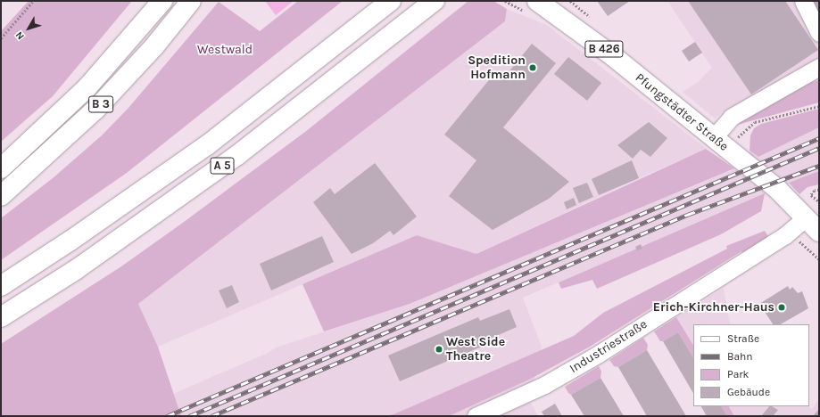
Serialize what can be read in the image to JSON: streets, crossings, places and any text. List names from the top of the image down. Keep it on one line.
{"streets":{"main road":["B 426","B 3","Pfungstädter Straße","A 5"],"street":["Industriestraße"]},"crossings":[["Pfungstädter Straße","Industriestraße"]],"parks":["Westwald"],"places":["Spedition Hofmann","Erich-Kirchner-Haus","West Side Theatre"],"legend":["Straße","Bahn","Park","Gebäude"],"north":"bottom left"}
